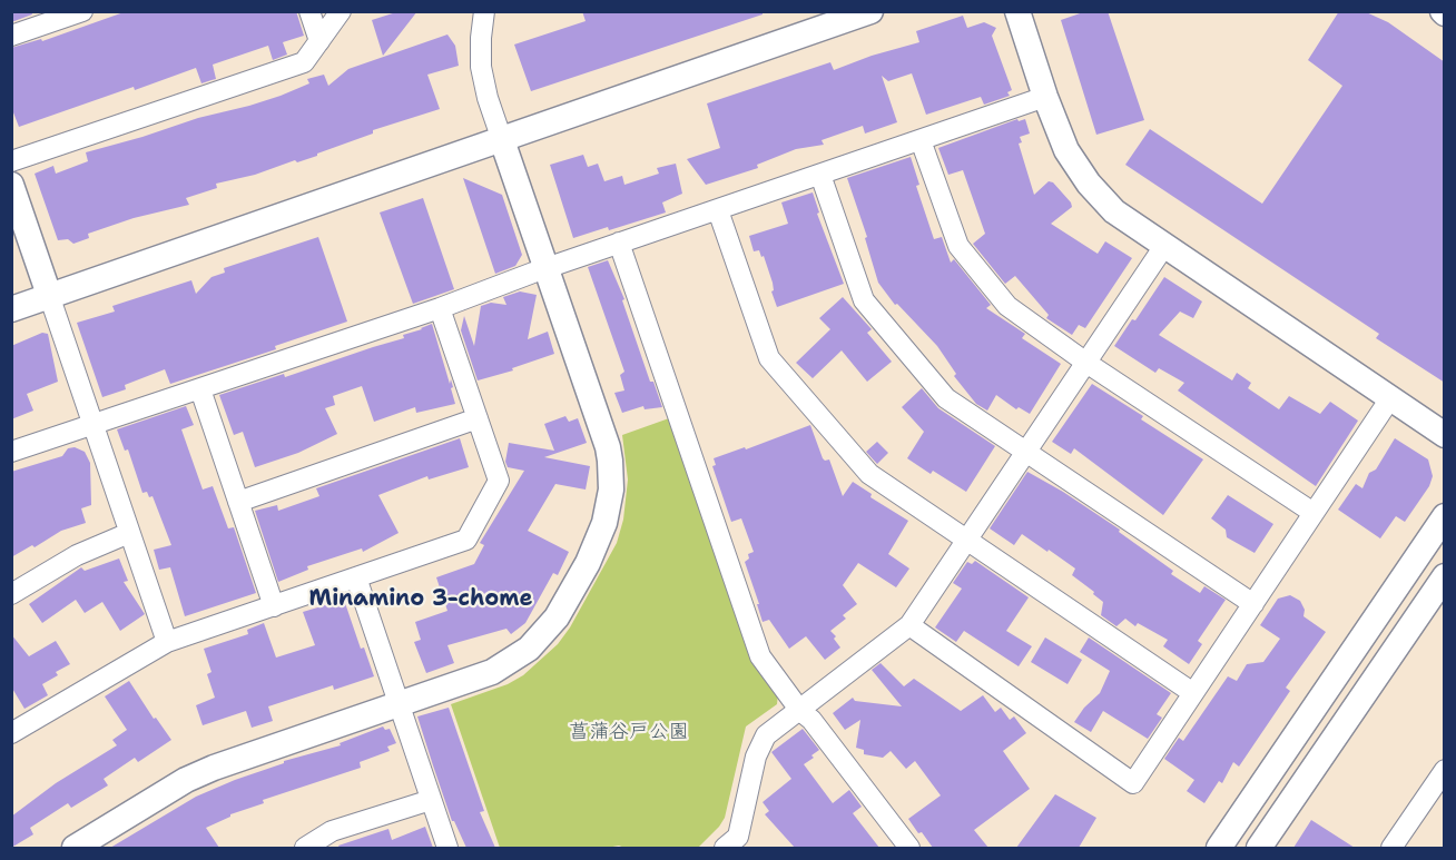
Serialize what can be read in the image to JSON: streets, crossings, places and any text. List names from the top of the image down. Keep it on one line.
{"districts":["Minamino 3-chome"],"parks":["菖蒲谷戸公園"]}
